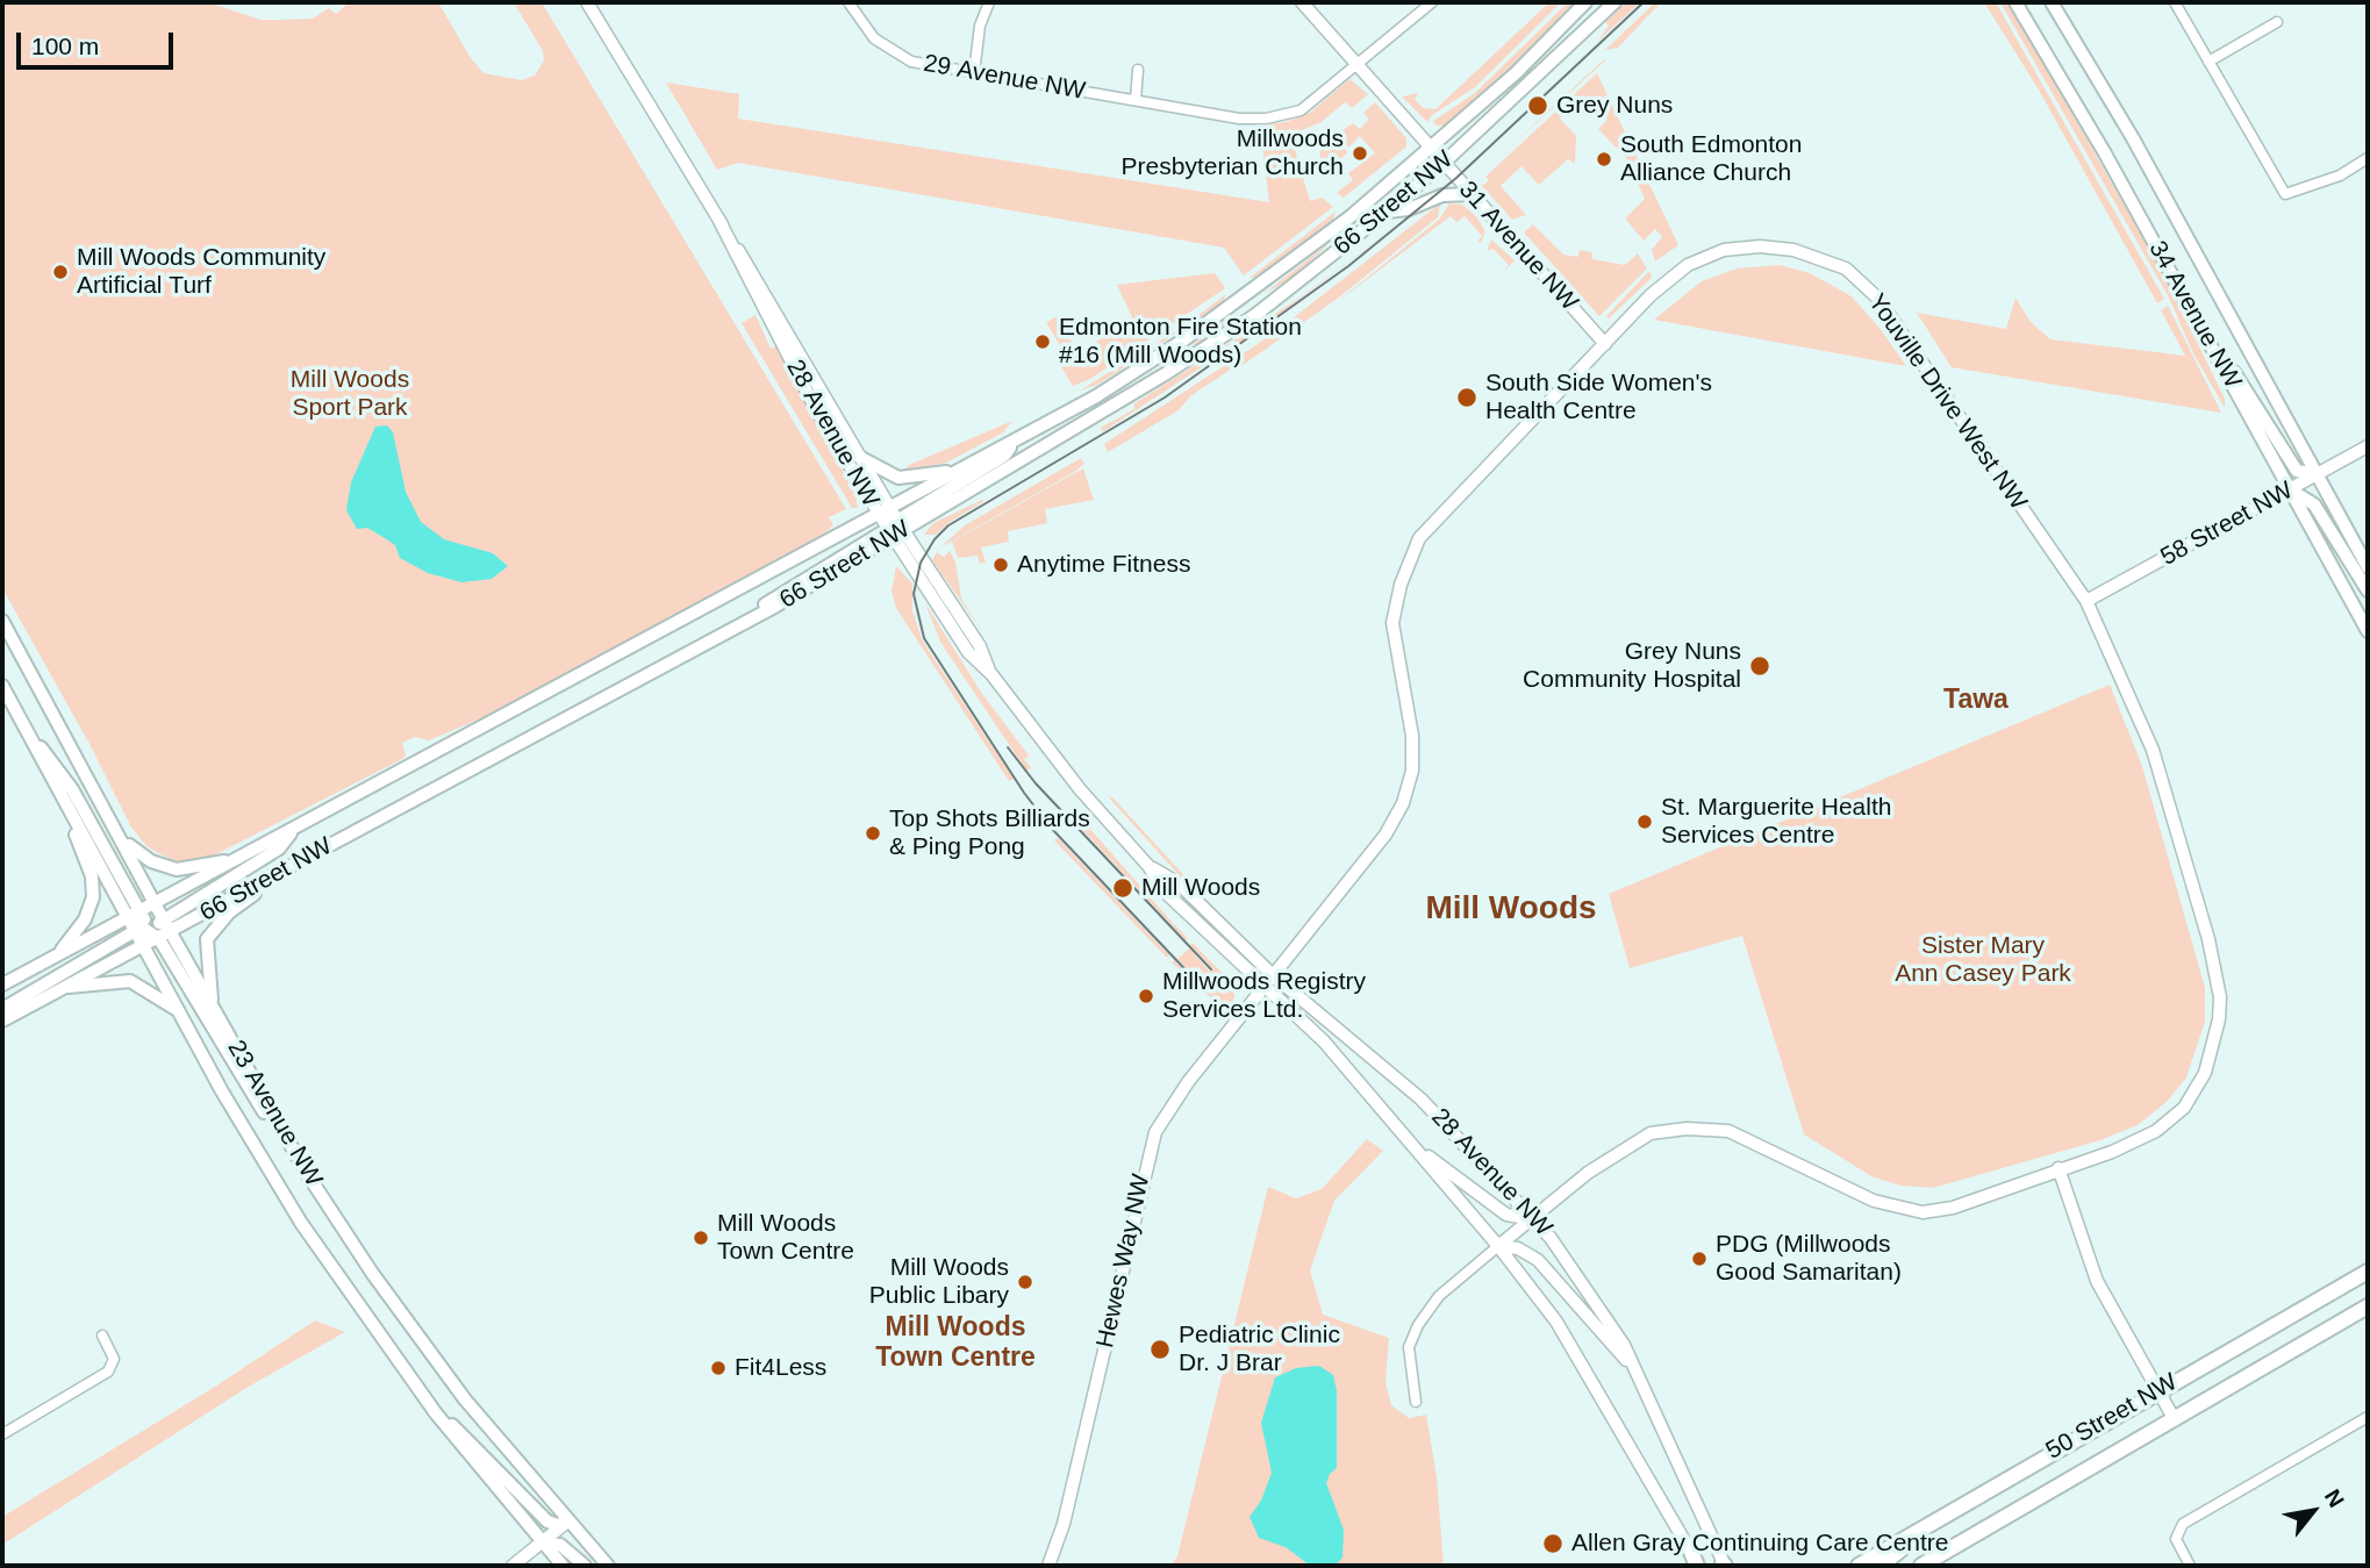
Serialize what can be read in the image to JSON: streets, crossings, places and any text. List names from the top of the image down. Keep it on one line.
{"streets":{"main road":["66 Street NW","34 Avenue NW","23 Avenue NW","50 Street NW"],"street":["29 Avenue NW","31 Avenue NW","Youville Drive West NW","28 Avenue NW","58 Street NW","Hewes Way NW"]},"crossings":[["29 Avenue NW","31 Avenue NW"],["66 Street NW","31 Avenue NW"],["66 Street NW","28 Avenue NW"],["66 Street NW","23 Avenue NW"],["31 Avenue NW","Youville Drive West NW"],["34 Avenue NW","58 Street NW"],["Youville Drive West NW","28 Avenue NW"],["Youville Drive West NW","58 Street NW"],["Youville Drive West NW","Hewes Way NW"],["28 Avenue NW","Hewes Way NW"]],"districts":["Tawa","Mill Woods","Mill Woods Town Centre"],"parks":["Mill Woods Sport Park","Sister Mary Ann Casey Park"],"places":["Grey Nuns","Millwoods Presbyterian Church","South Edmonton Alliance Church","Mill Woods Community Artificial Turf","Edmonton Fire Station #16 (Mill Woods)","South Side Women's Health Centre","Anytime Fitness","Grey Nuns Community Hospital","St. Marguerite Health Services Centre","Top Shots Billiards & Ping Pong","Mill Woods","Millwoods Registry Services Ltd.","Mill Woods Town Centre","PDG (Millwoods Good Samaritan)","Mill Woods Public Libary","Pediatric Clinic Dr. J Brar","Fit4Less","Allen Gray Continuing Care Centre"],"scale_bar":"100 m","north":"top right"}
